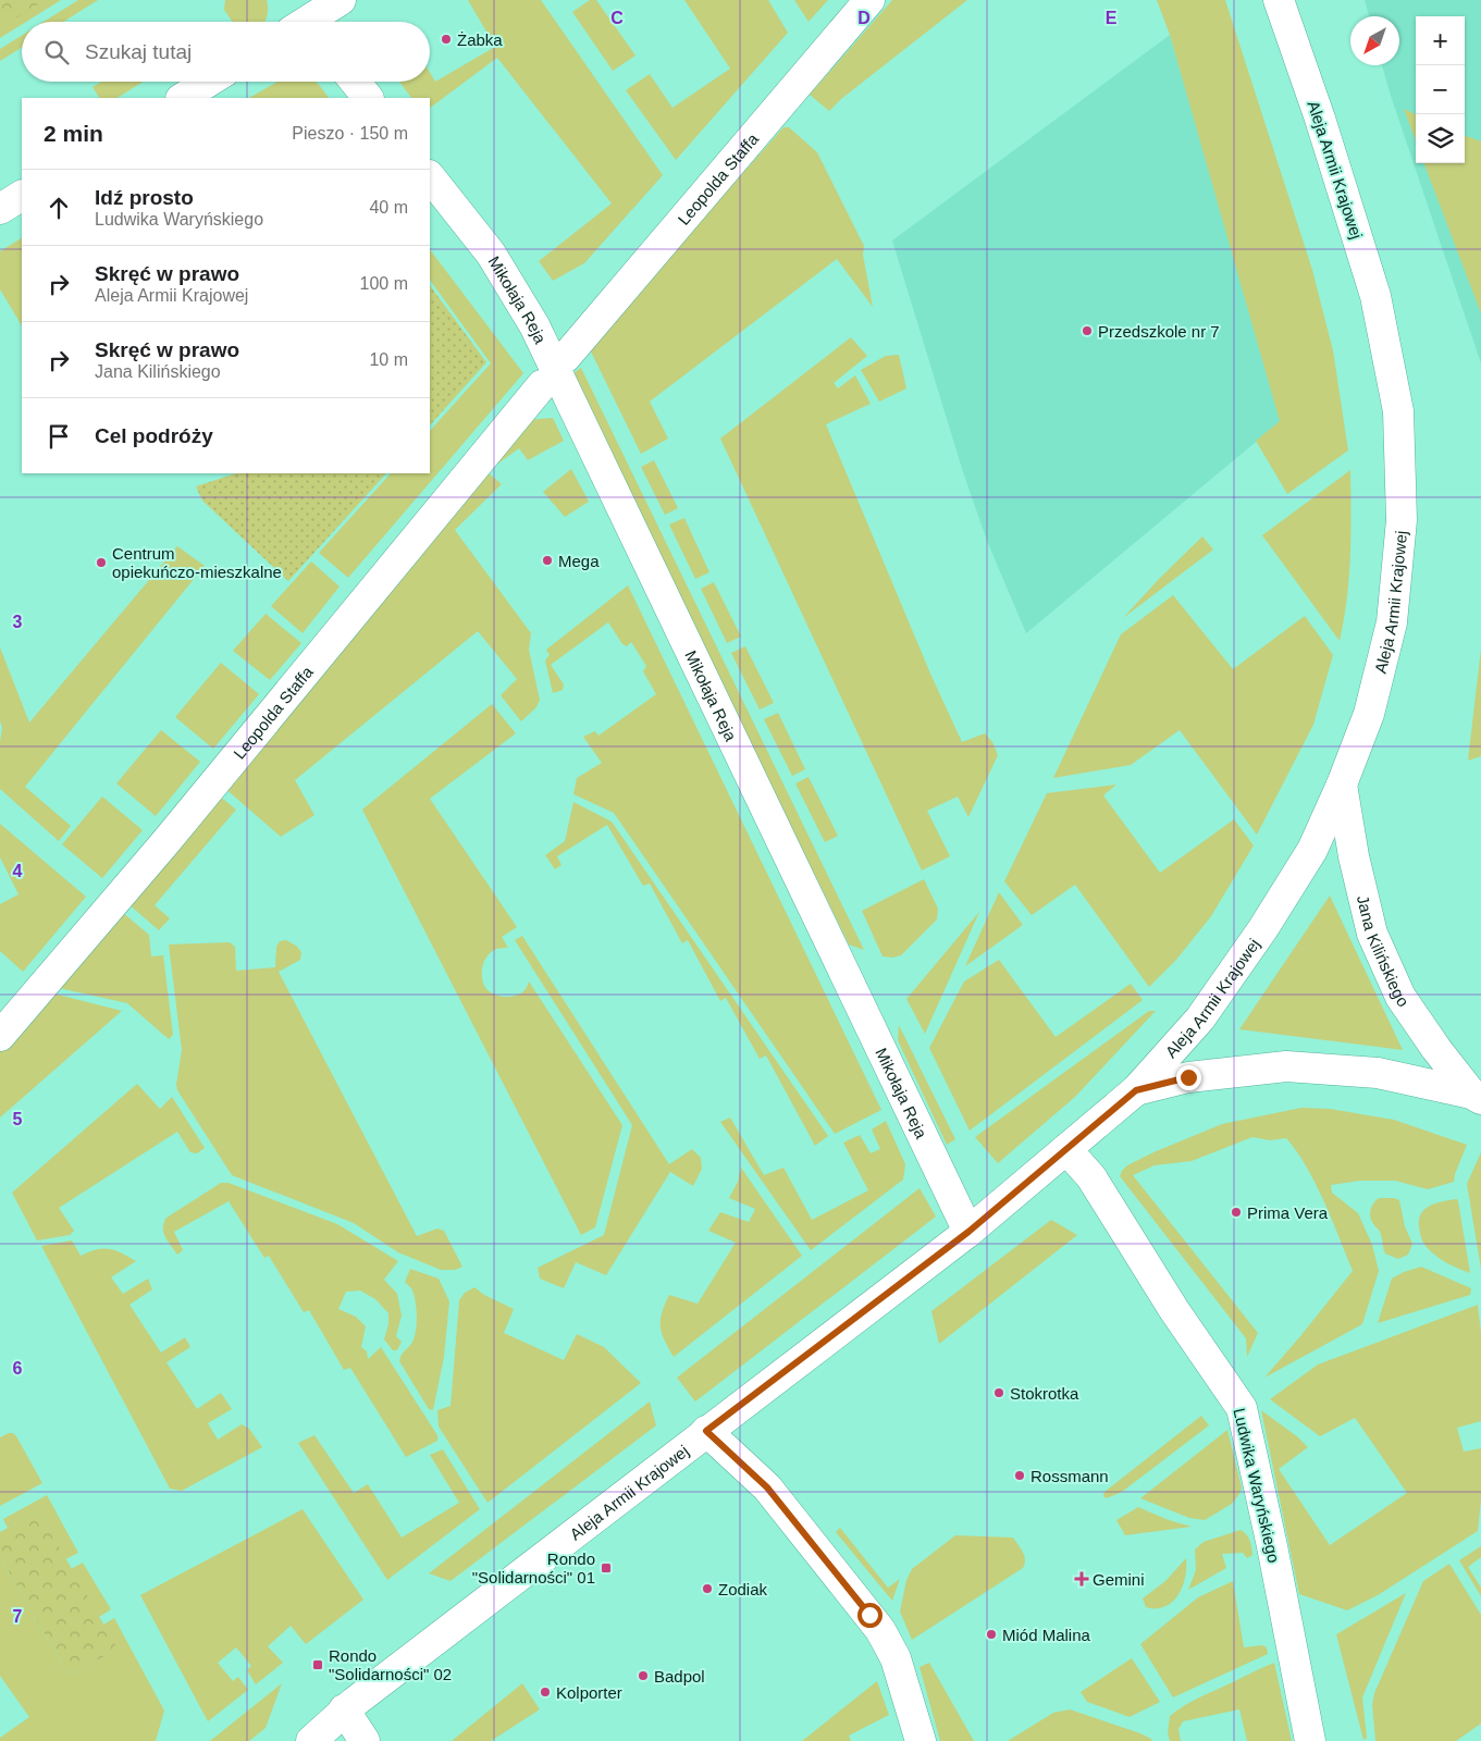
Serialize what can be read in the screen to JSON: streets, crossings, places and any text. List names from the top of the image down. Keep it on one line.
{"streets":{"street":["Aleja Armii Krajowej","Leopolda Staffa","Mikołaja Reja","Jana Kilińskiego","Ludwika Waryńskiego"]},"crossings":[["Aleja Armii Krajowej","Mikołaja Reja"],["Aleja Armii Krajowej","Jana Kilińskiego"],["Aleja Armii Krajowej","Ludwika Waryńskiego"]],"places":{"other":["Żabka","Przedszkole nr 7","Mega","Centrum opiekuńczo-mieszkalne","Prima Vera","Stokrotka","Rossmann","Zodiak","Miód Malina","Badpol","Kolporter"],"transit":["Rondo \"Solidarności\" 01","Rondo \"Solidarności\" 02"],"health":["Gemini"]},"north":"bottom left","page":{"map_buttons":["+","−"],"search":"Szukaj tutaj","heading":["2 min","Pieszo · 150 m"],"list":[["Idź prosto","Ludwika Waryńskiego","40 m"],["Skręć w prawo","Aleja Armii Krajowej","100 m"],["Skręć w prawo","Jana Kilińskiego","10 m"],"Cel podróży"]},"grid":{"columns":["C","D","E"],"rows":["3","4","5","6","7"]}}
